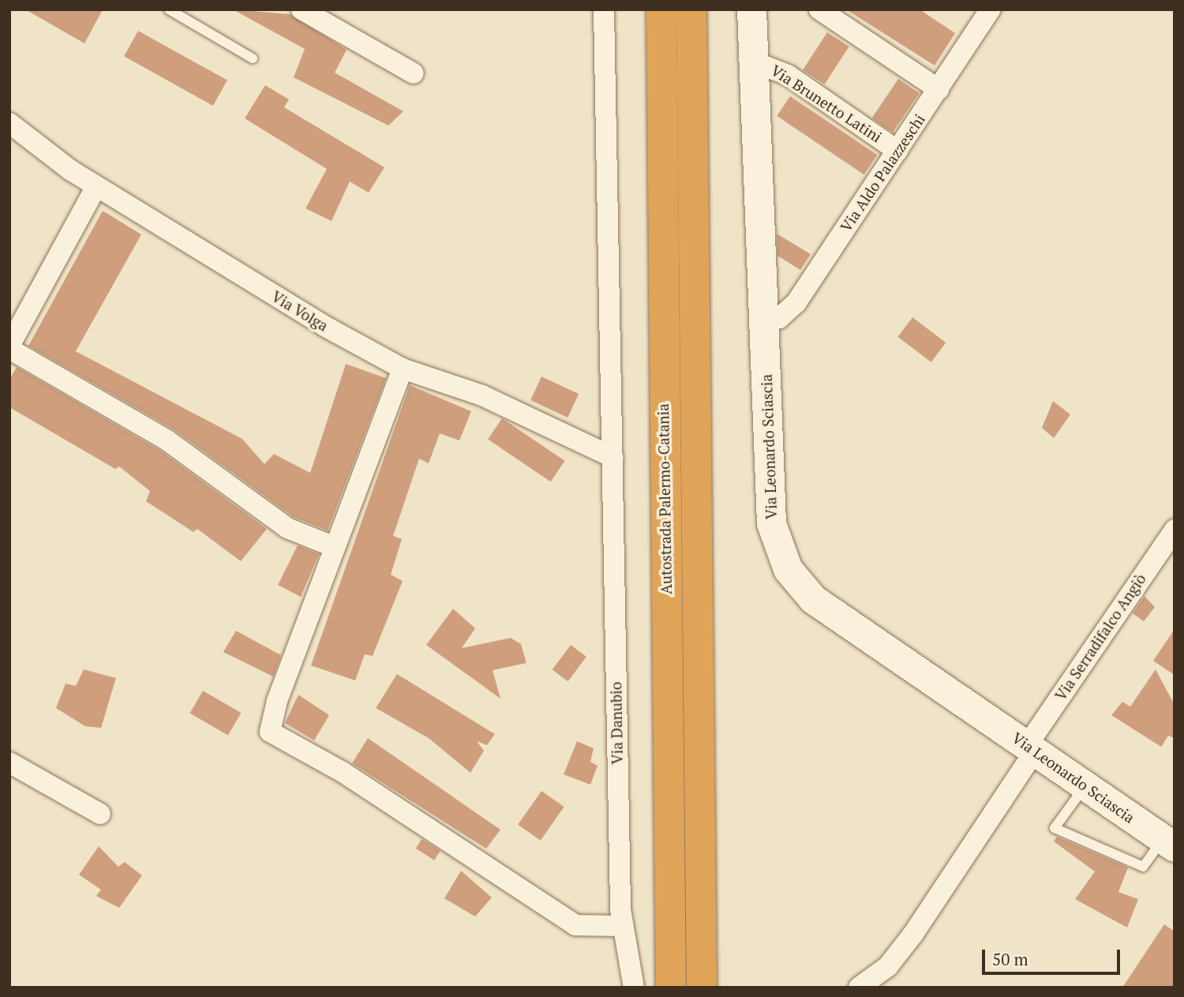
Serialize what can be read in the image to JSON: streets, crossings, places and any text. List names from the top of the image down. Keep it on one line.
{"streets":{"highway":["Autostrada Palermo-Catania"],"street":["Via Brunetto Latini","Via Aldo Palazzeschi","Via Volga","Via Leonardo Sciascia","Via Serradifalco Angiò","Via Danubio"]},"crossings":[["Via Brunetto Latini","Via Aldo Palazzeschi"],["Via Brunetto Latini","Via Leonardo Sciascia"],["Via Aldo Palazzeschi","Via Leonardo Sciascia"],["Via Volga","Via Danubio"],["Via Leonardo Sciascia","Via Serradifalco Angiò"]],"scale_bar":"50 m"}
